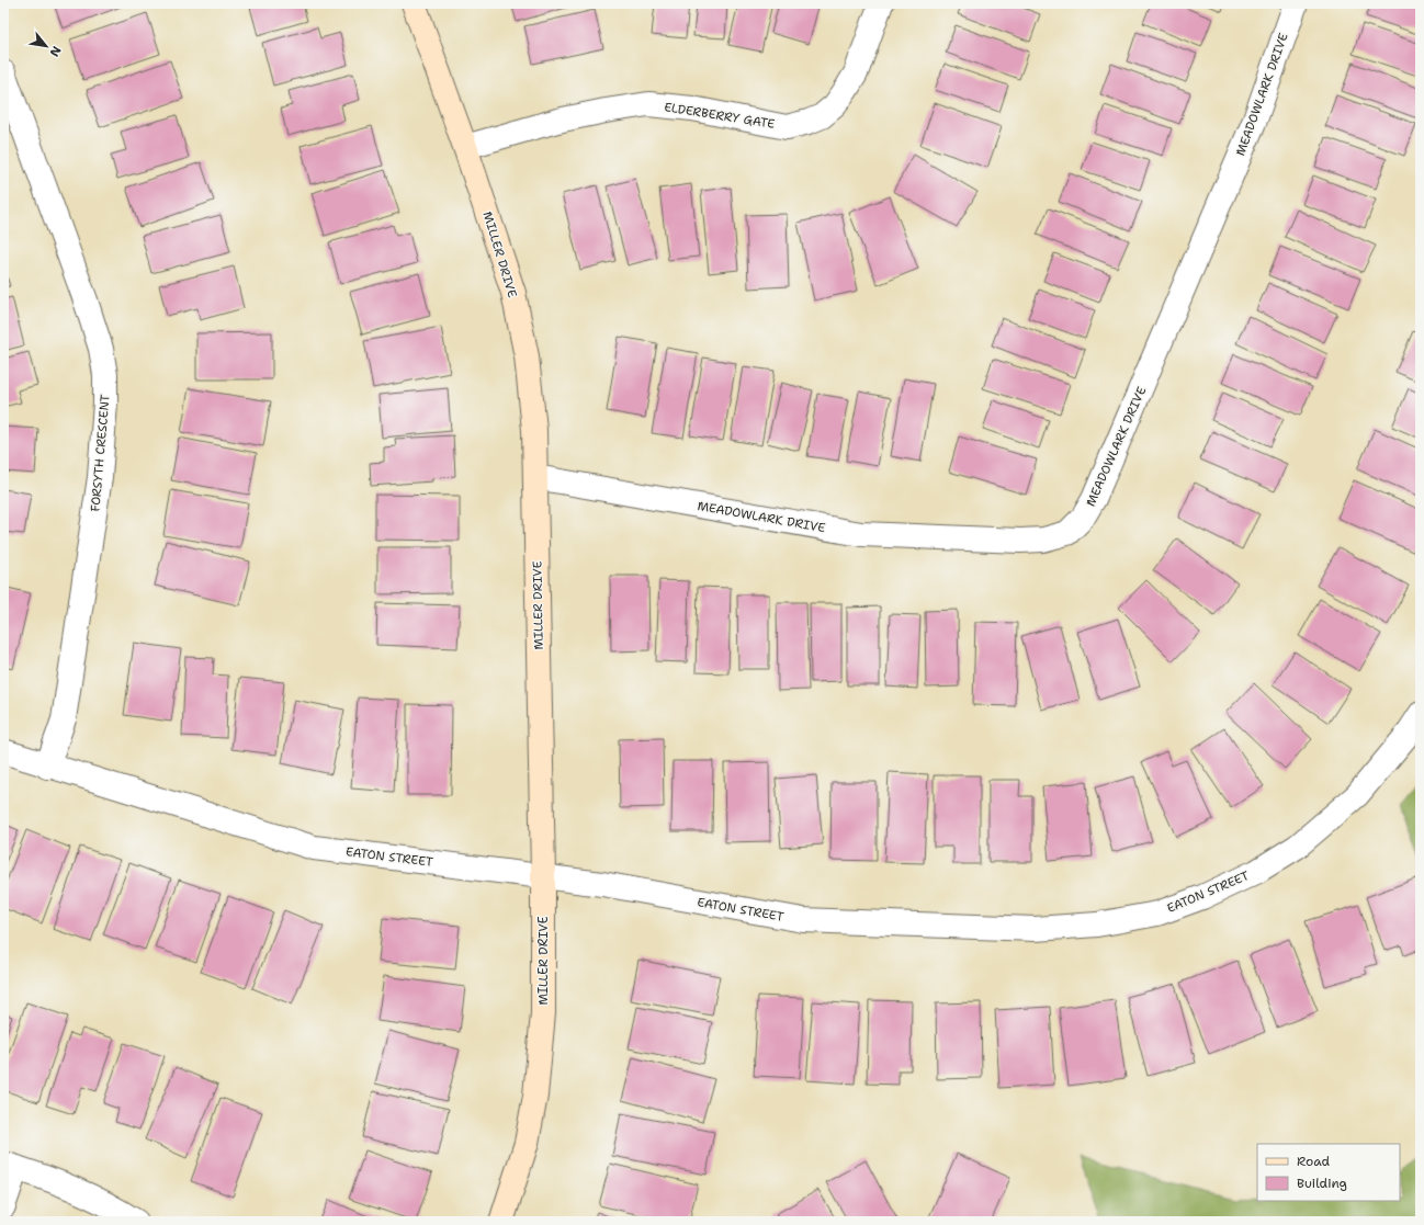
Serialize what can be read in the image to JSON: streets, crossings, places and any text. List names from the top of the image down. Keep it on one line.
{"streets":{"street":["MEADOWLARK DRIVE","ELDERBERRY GATE","MILLER DRIVE","FORSYTH CRESCENT","EATON STREET"]},"crossings":[["MEADOWLARK DRIVE","MILLER DRIVE"],["ELDERBERRY GATE","MILLER DRIVE"],["MILLER DRIVE","EATON STREET"],["FORSYTH CRESCENT","EATON STREET"]],"legend":["Road","Building"],"north":"bottom right"}
